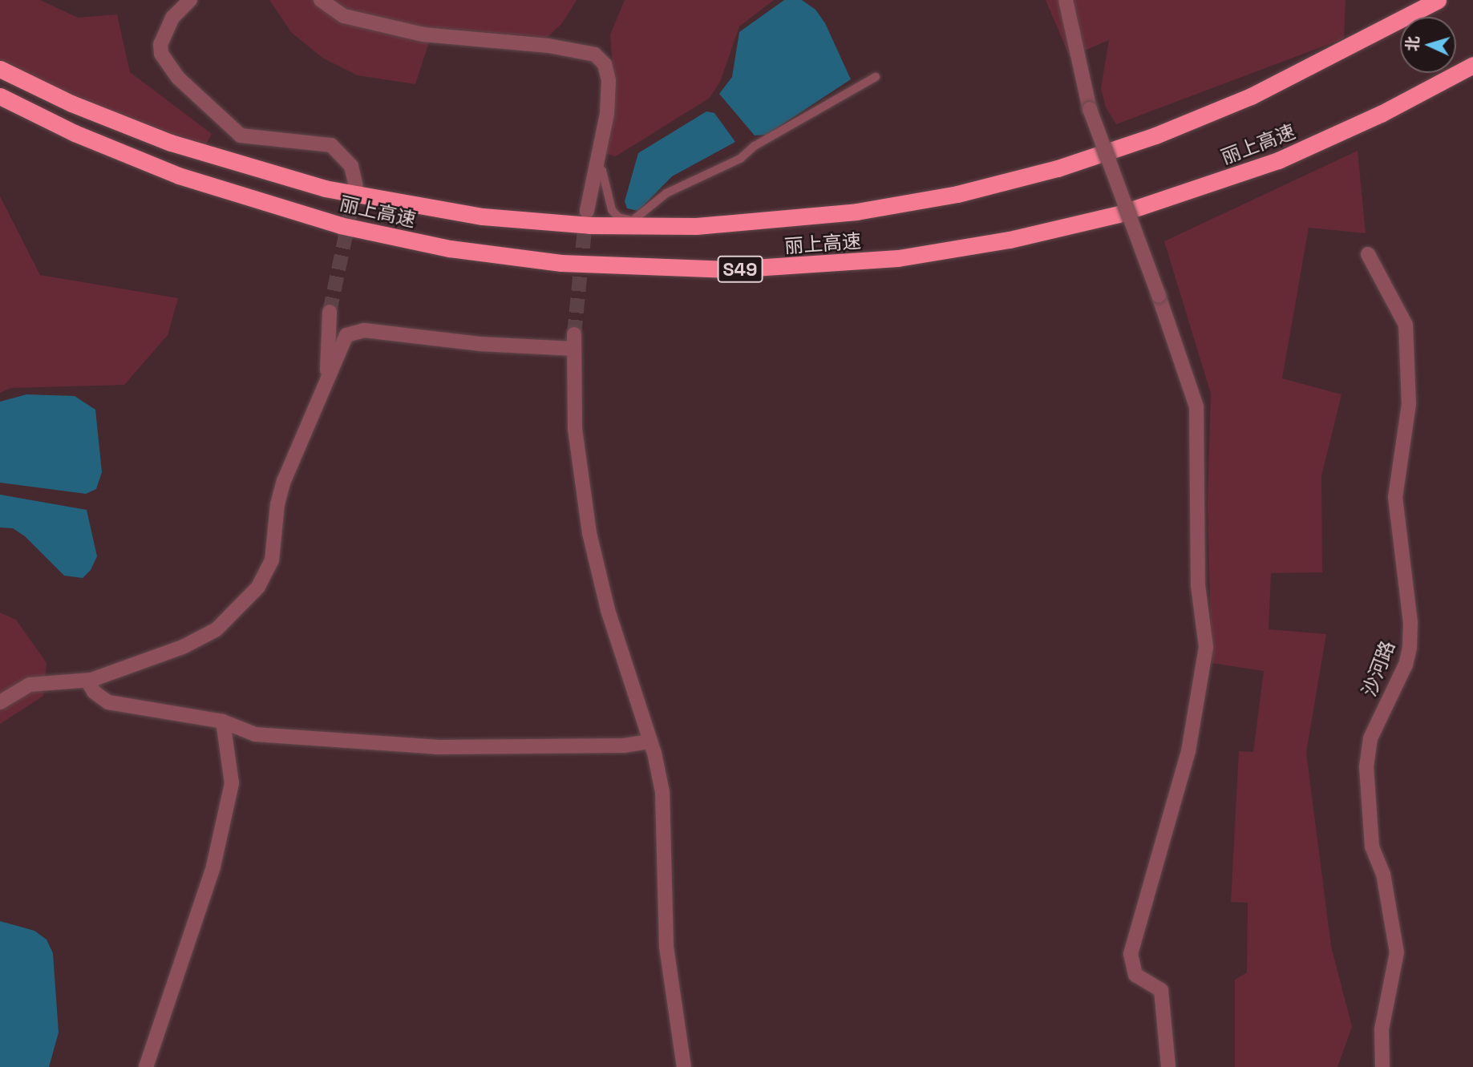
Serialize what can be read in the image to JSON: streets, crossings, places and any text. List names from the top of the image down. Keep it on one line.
{"streets":{"highway":["丽上高速","S49"],"street":["沙河路"]},"north":"left"}
